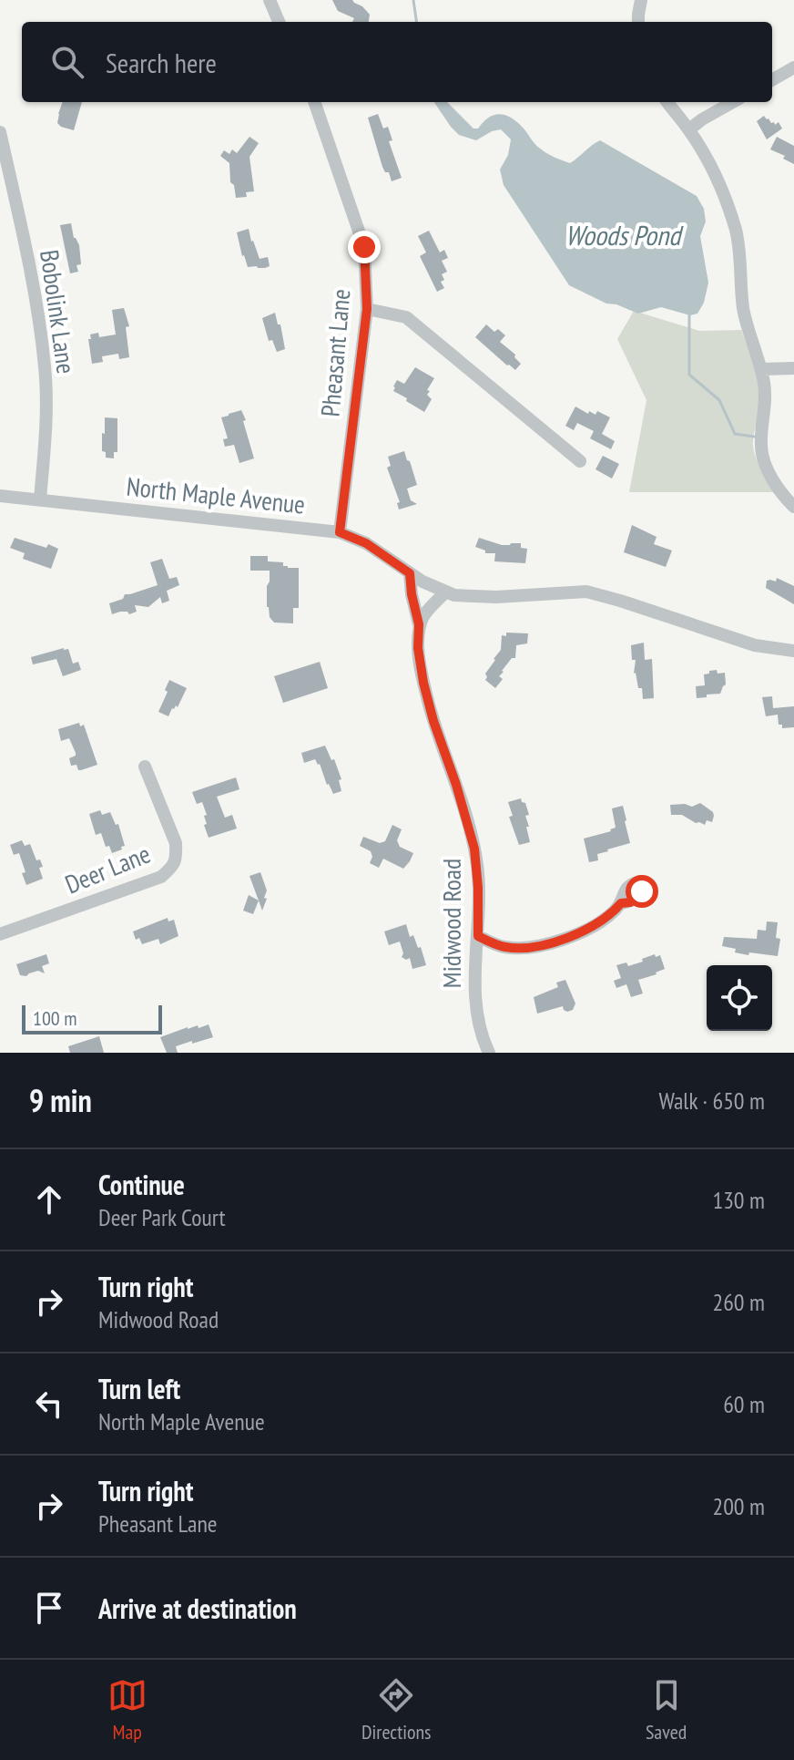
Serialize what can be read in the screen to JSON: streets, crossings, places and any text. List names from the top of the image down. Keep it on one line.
{"streets":{"street":["Bobolink Lane","Pheasant Lane","North Maple Avenue","Deer Lane","Midwood Road"]},"crossings":[["Bobolink Lane","North Maple Avenue"],["Pheasant Lane","North Maple Avenue"],["North Maple Avenue","Midwood Road"]],"water":["Woods Pond"],"scale_bar":"100 m","page":{"search":"Search here","scale":"100 m","heading":["9 min","Walk · 650 m"],"list":[["Continue","Deer Park Court","130 m"],["Turn right","Midwood Road","260 m"],["Turn left","North Maple Avenue","60 m"],["Turn right","Pheasant Lane","200 m"],"Arrive at destination"],"nav":["Map","Directions","Saved"]}}
